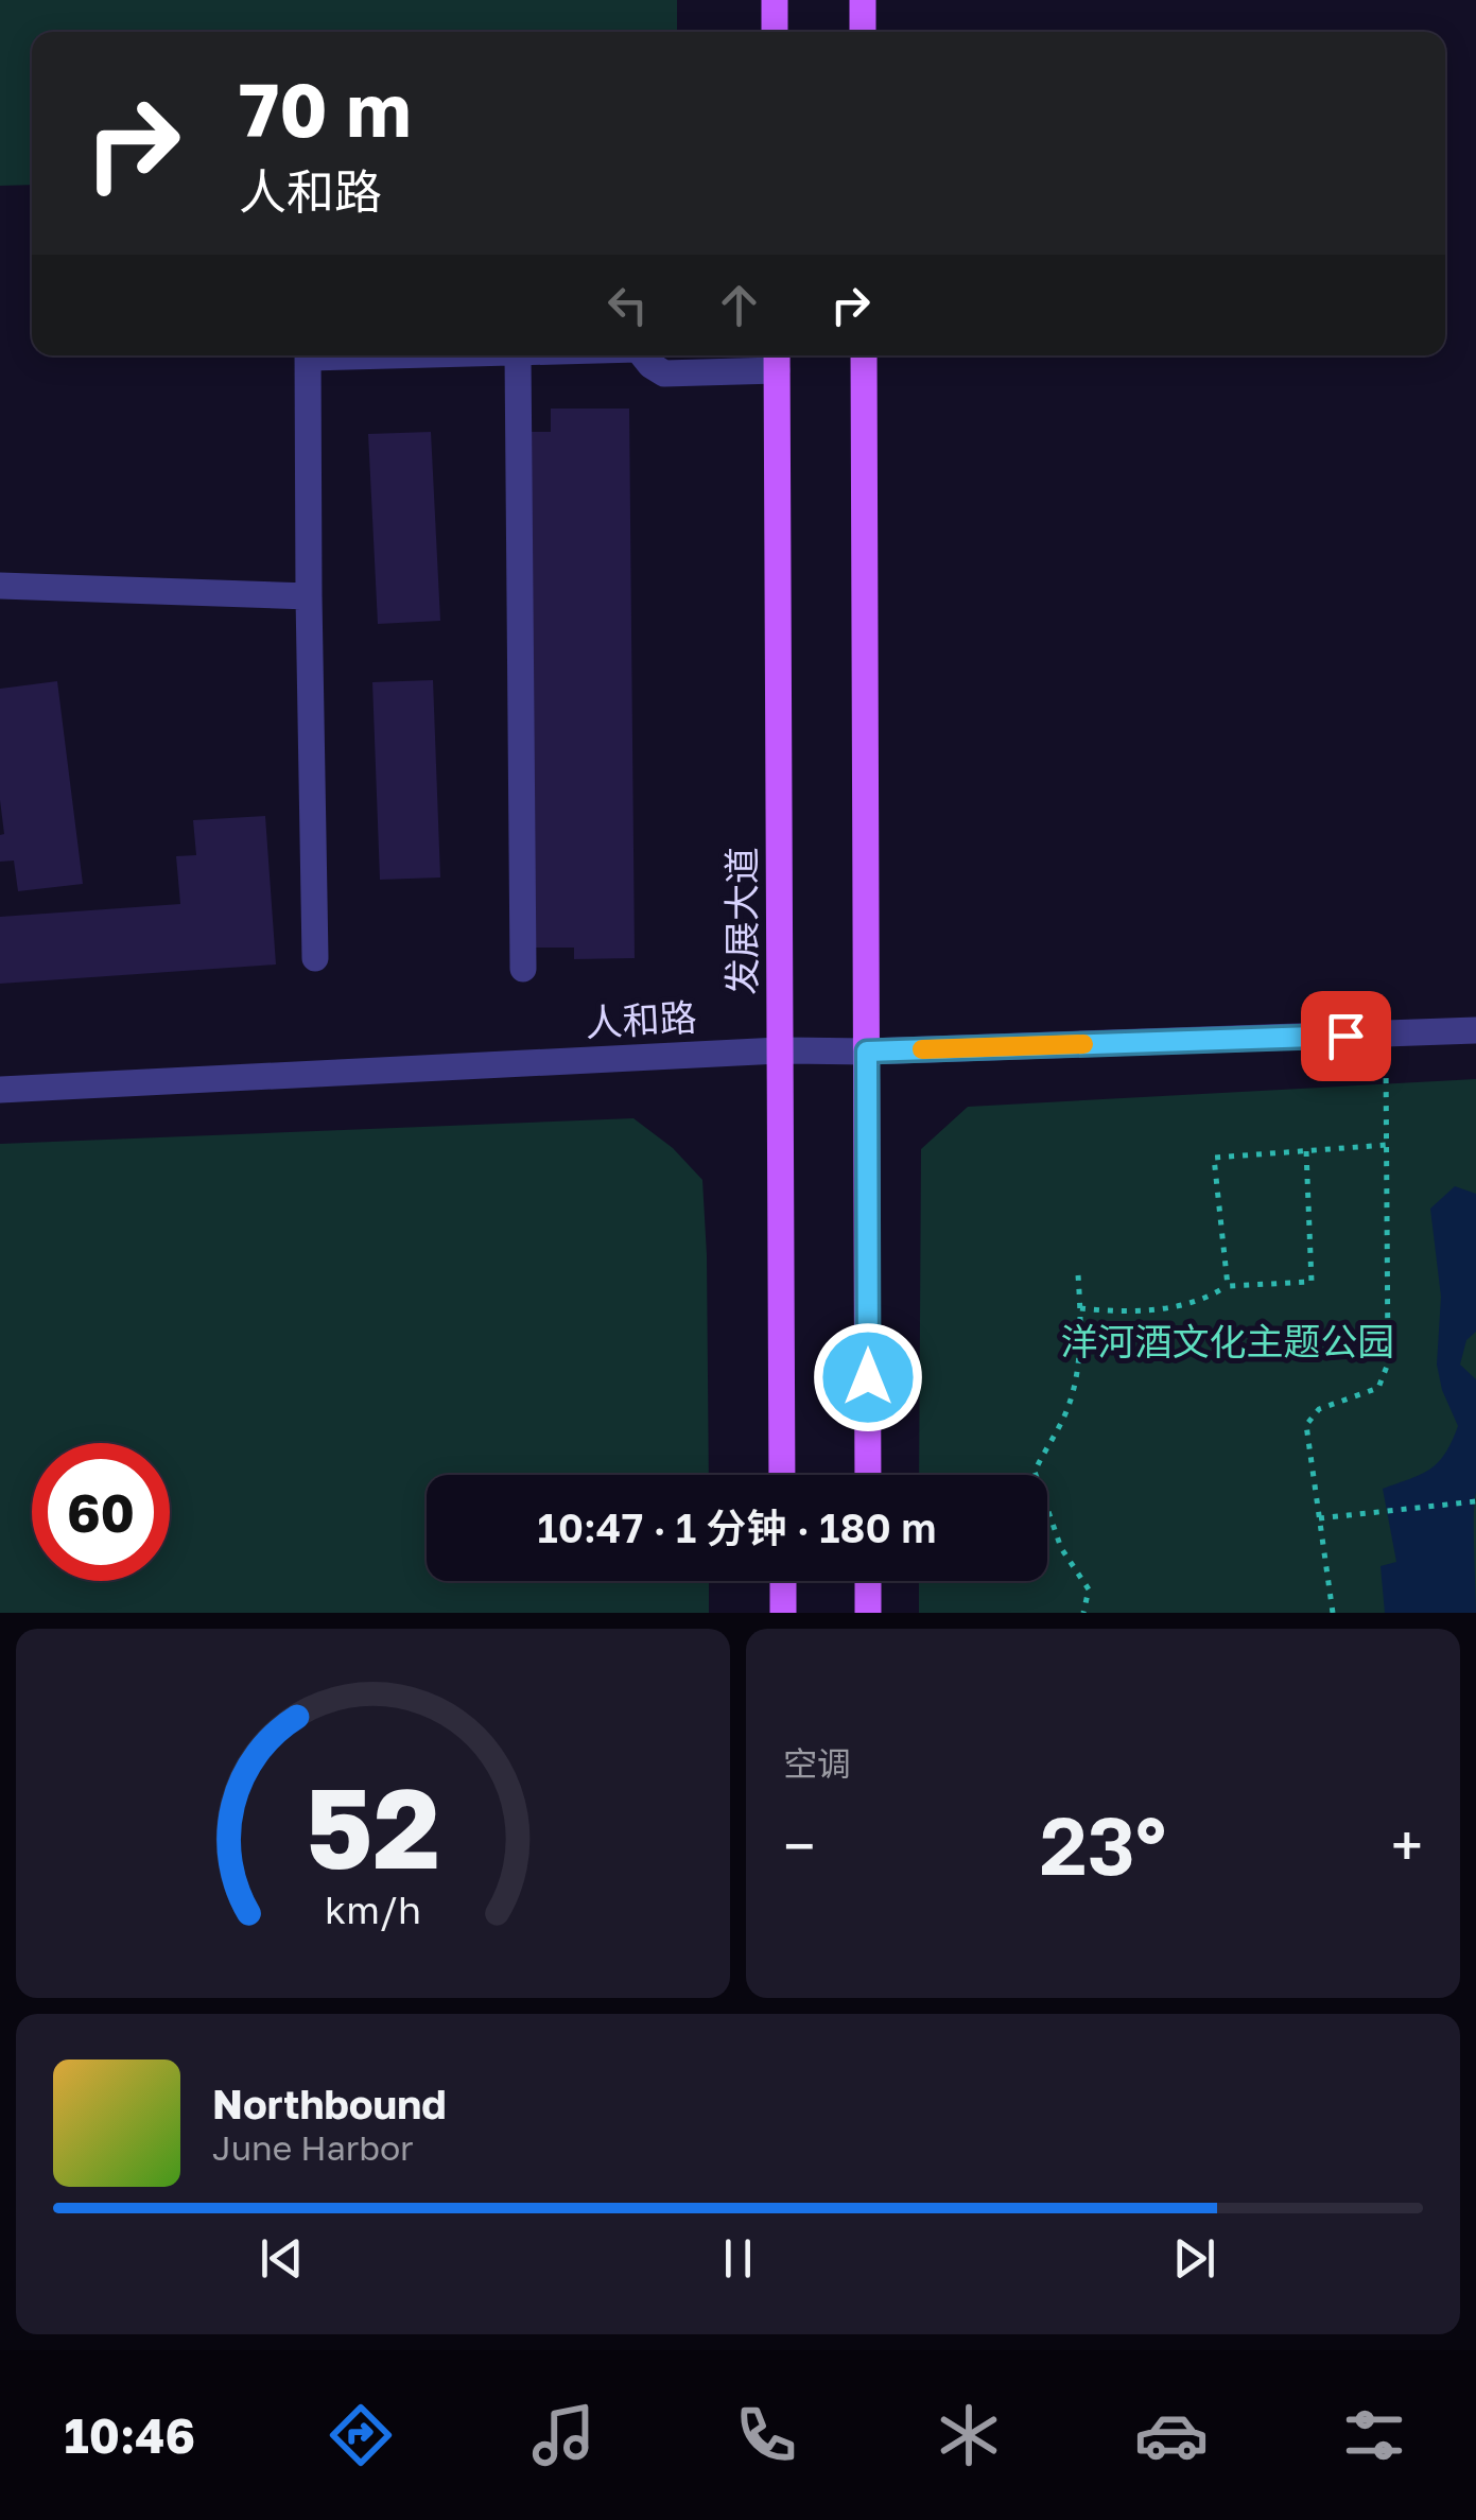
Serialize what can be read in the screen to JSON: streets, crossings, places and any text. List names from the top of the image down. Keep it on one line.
{"streets":{"main road":["发展大道"],"street":["人和路"]},"crossings":[["发展大道","人和路"]],"parks":["洋河酒文化主题公园"],"page":{"turn":["70 m","人和路"],"limit":"60","trip":"10:47 · 1 分钟 · 180 m","tile":"空调","heat":["−","23°","+"],"song":["Northbound","June Harbor"],"tabs":"10:46","gauge":["52","km/h"]}}
